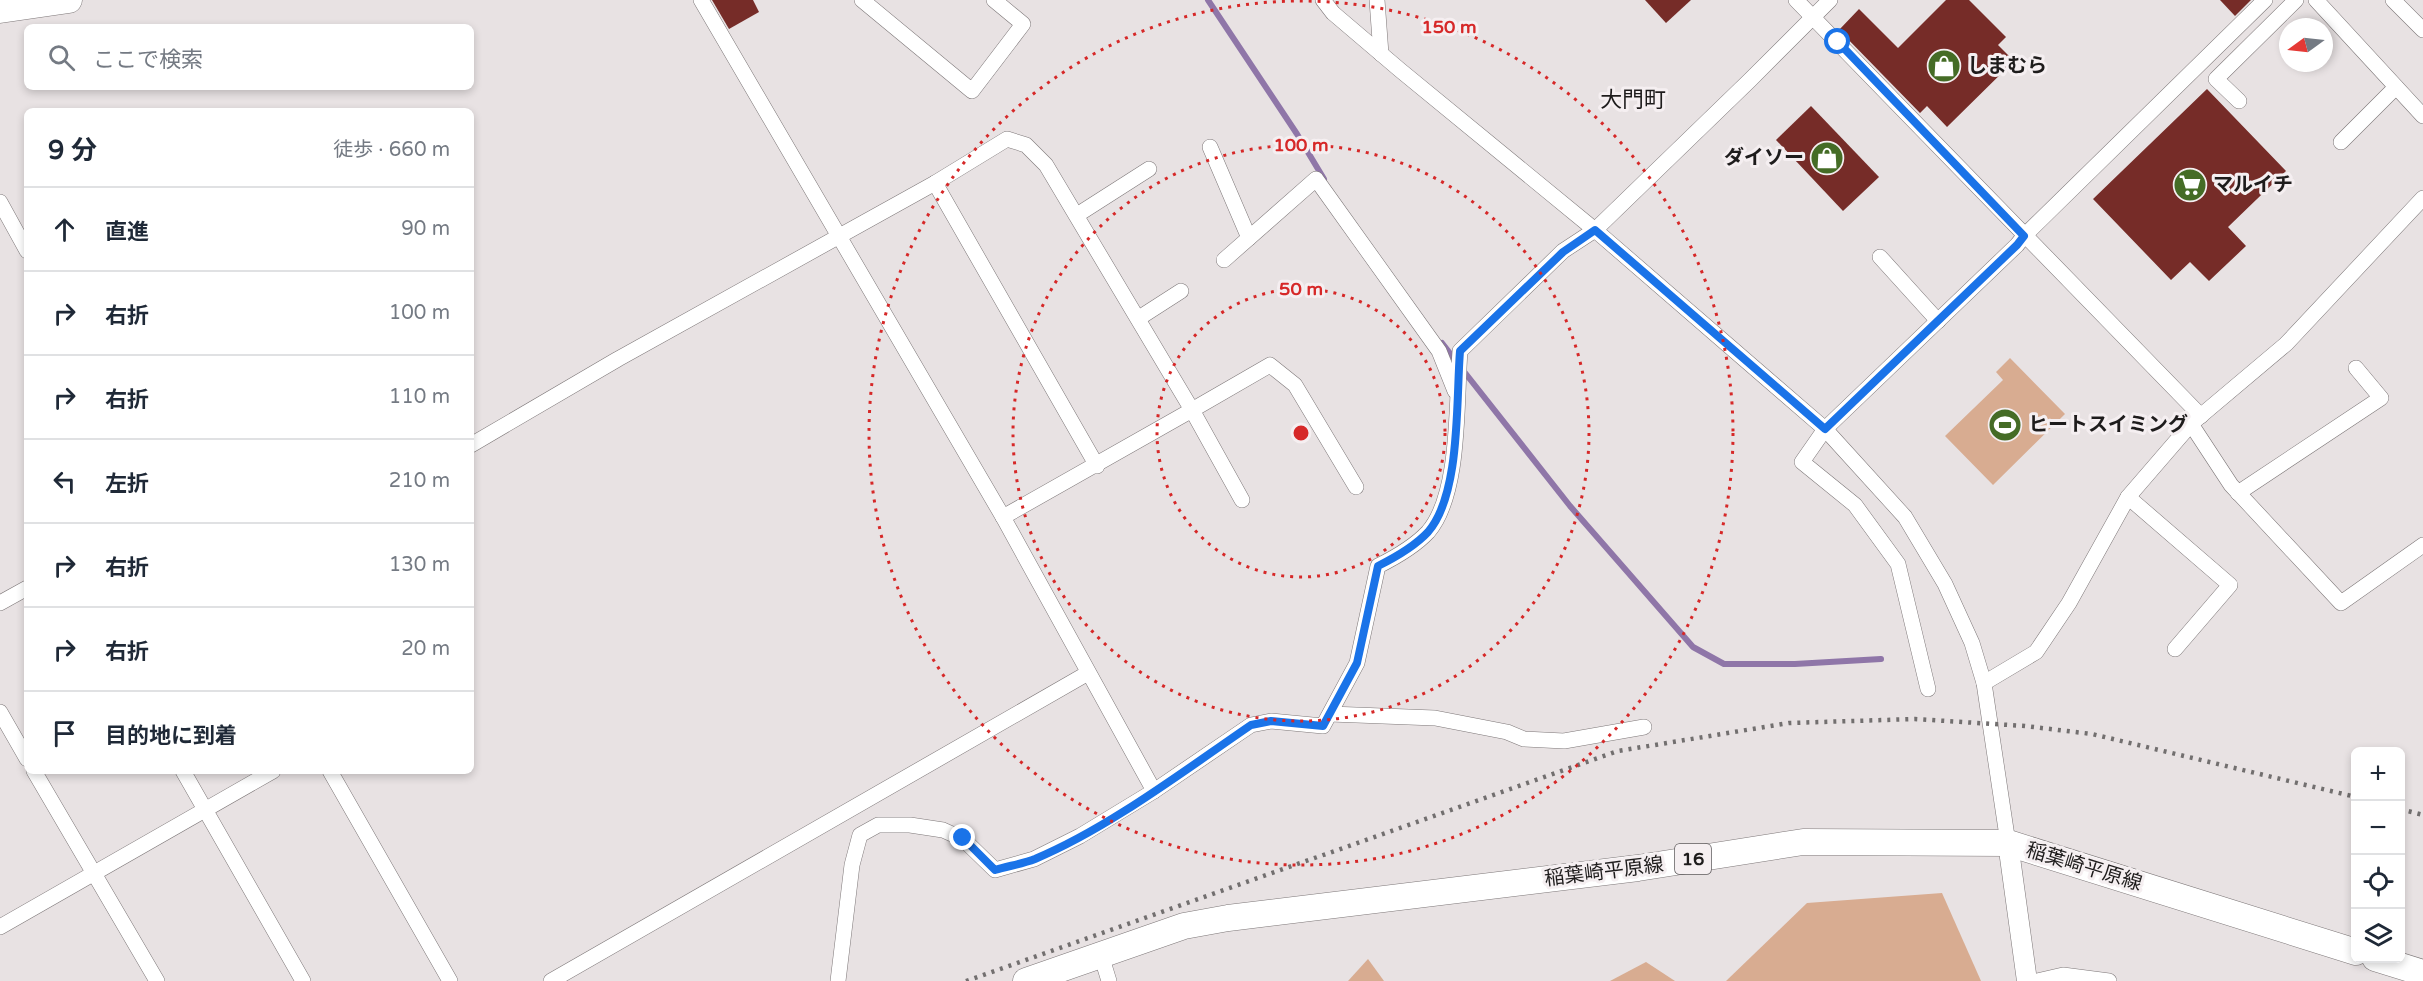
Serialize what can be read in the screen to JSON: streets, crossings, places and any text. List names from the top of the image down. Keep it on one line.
{"streets":{"main road":["16","稲葉崎平原線"]},"districts":["大門町"],"places":{"shop":["しまむら","ダイソー"],"supermarket":["マルイチ"],"sports":["ヒートスイミング"]},"north":"left","page":{"search":"ここで検索","heading":["9 分","徒歩 · 660 m"],"list":[["直進","90 m"],["右折","100 m"],["右折","110 m"],["左折","210 m"],["右折","130 m"],["右折","20 m"],"目的地に到着"],"map_buttons":["+","−"]},"rings":["150 m","100 m","50 m"]}
